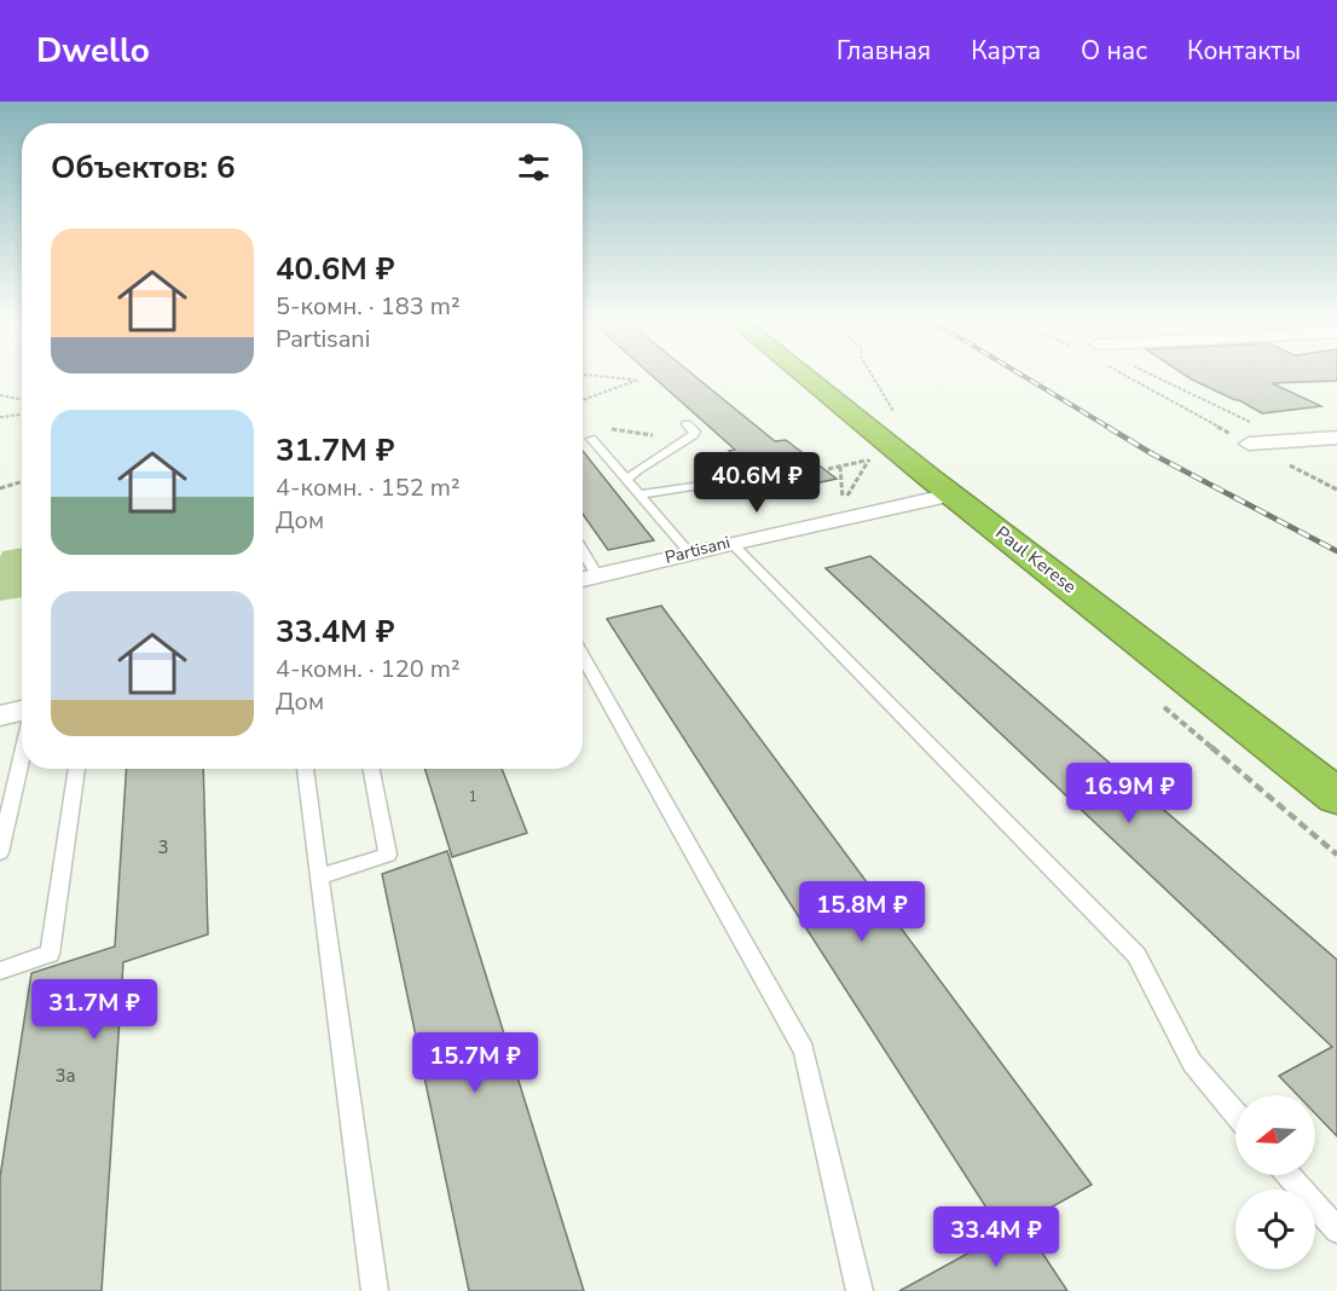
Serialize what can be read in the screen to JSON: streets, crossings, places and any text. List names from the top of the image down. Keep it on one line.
{"streets":{"highway":["Paul Kerese"],"street":["Partisani"]},"crossings":[["Partisani","Paul Kerese"]],"house_numbers":["1","3","3a"],"north":"left","page":{"header":"Dwello","nav":["Главная","Карта","О нас","Контакты"],"heading":"Объектов: 6","list":[{"name":"40.6M ₽","note":"5-комн. · 183 m² · Partisani"},{"name":"31.7M ₽","note":"4-комн. · 152 m² · Дом"},{"name":"33.4M ₽","note":"4-комн. · 120 m² · Дом"}],"price":["40.6M ₽","16.9M ₽","15.8M ₽","31.7M ₽","15.7M ₽","33.4M ₽"]}}
